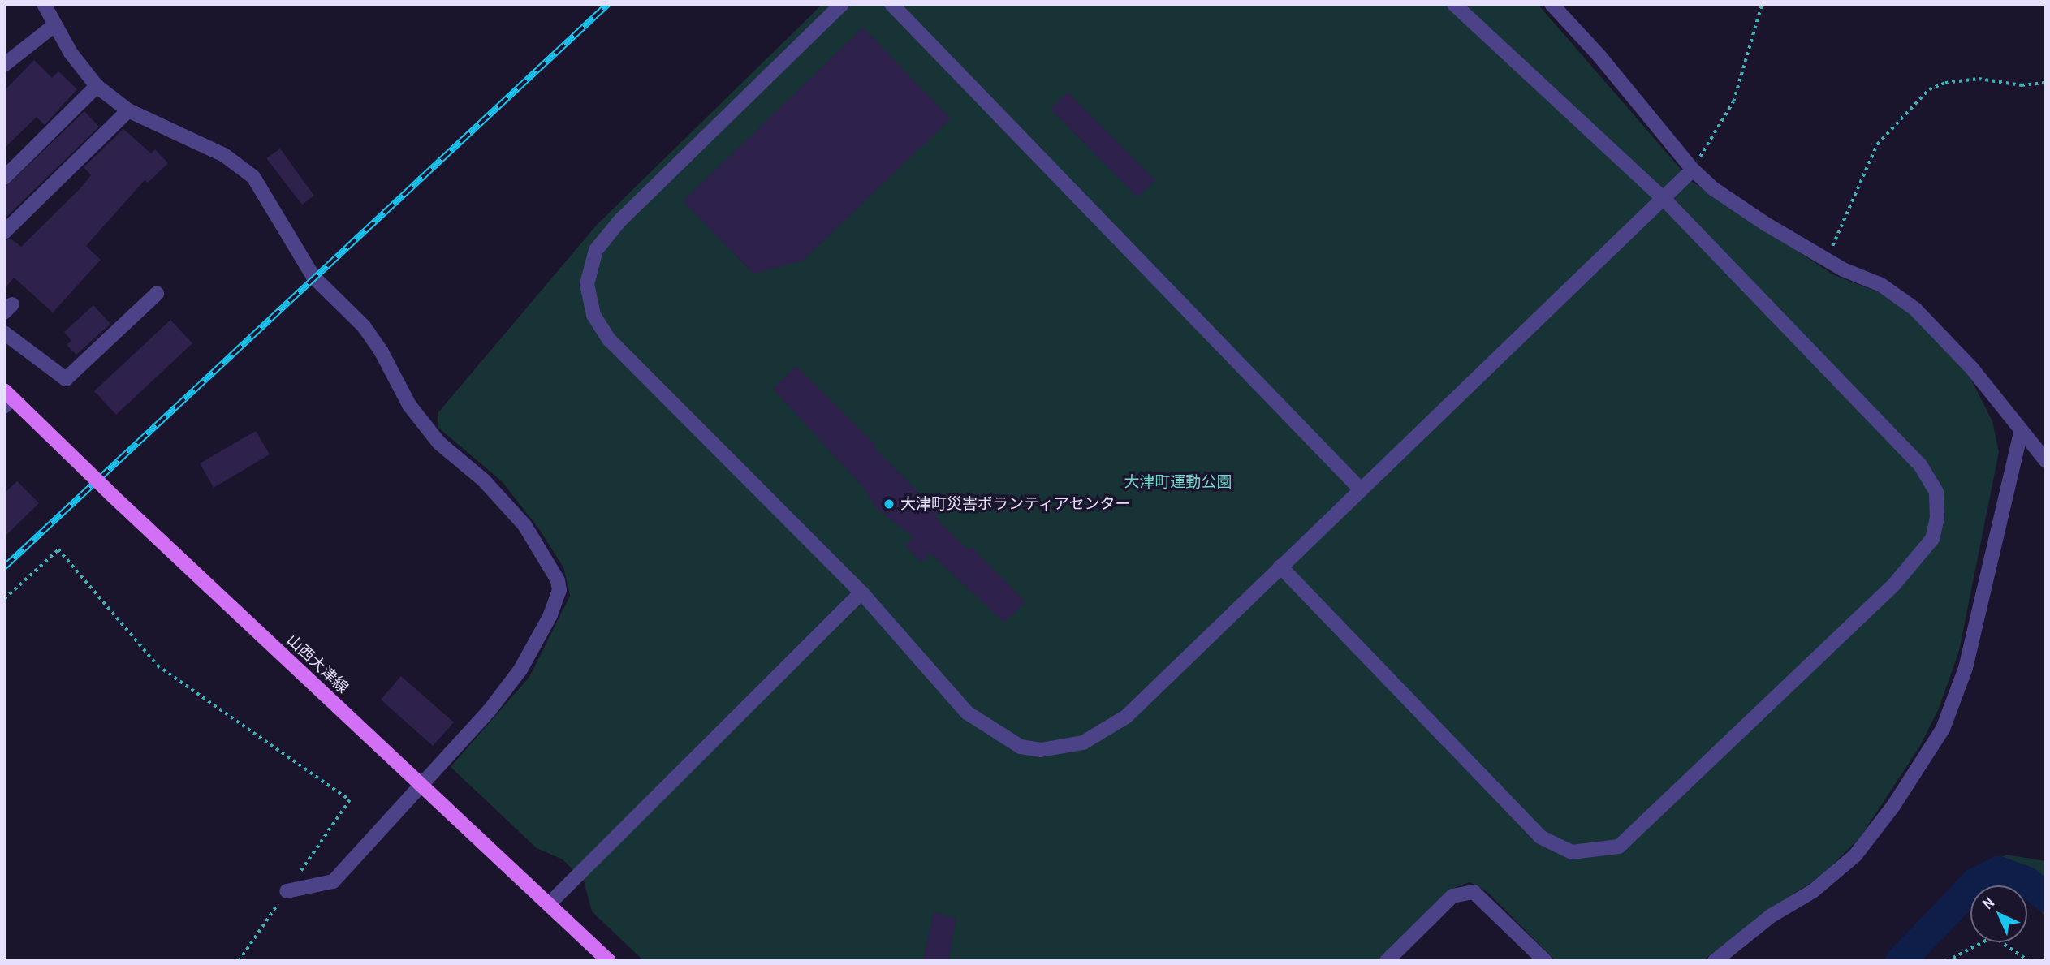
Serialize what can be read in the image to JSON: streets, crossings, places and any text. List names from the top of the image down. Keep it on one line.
{"streets":{"main road":["山西大津線"]},"parks":["大津町運動公園"],"places":["大津町災害ボランティアセンター"],"north":"top left"}
